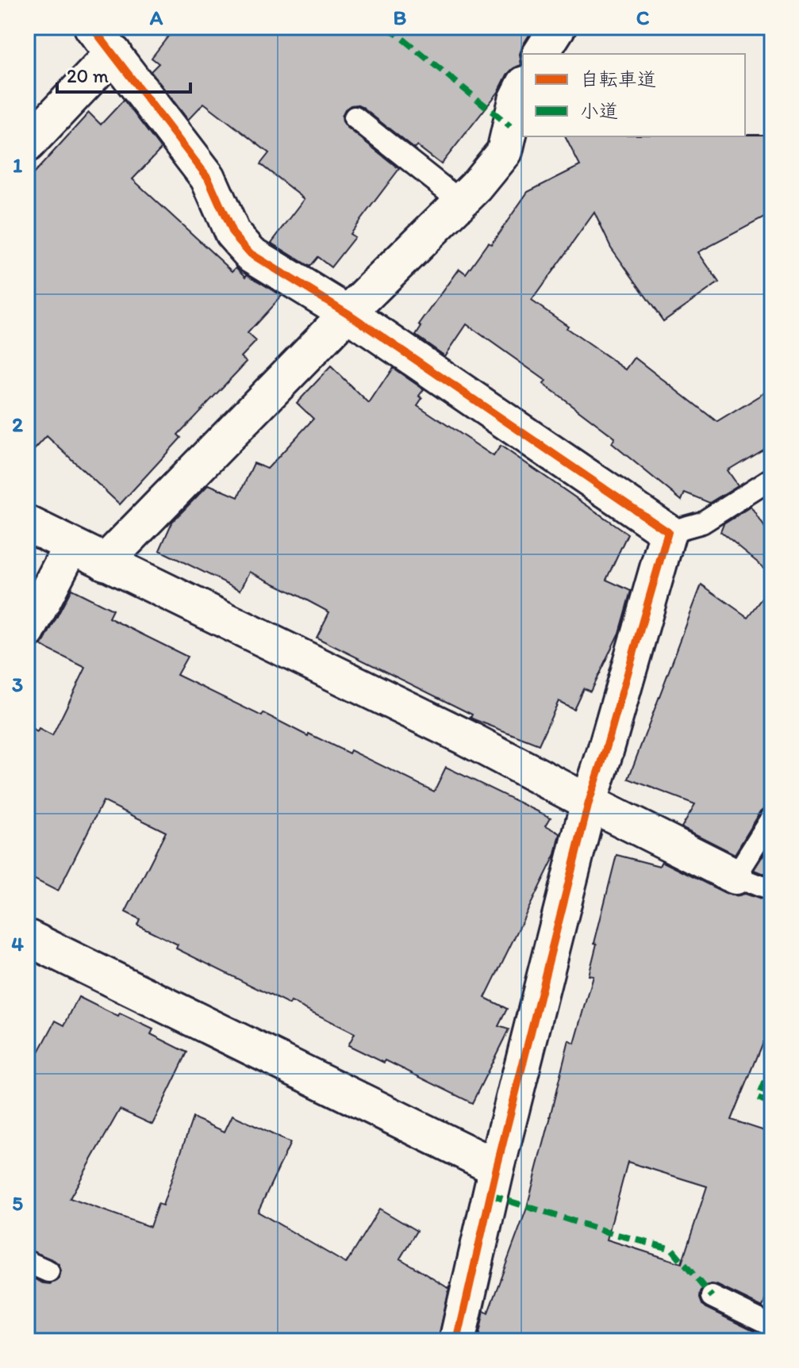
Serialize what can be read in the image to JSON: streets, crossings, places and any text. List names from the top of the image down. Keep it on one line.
{"legend":["自転車道","小道"],"scale_bar":"20 m","grid":{"columns":["A","B","C"],"rows":["1","2","3","4","5"]}}
